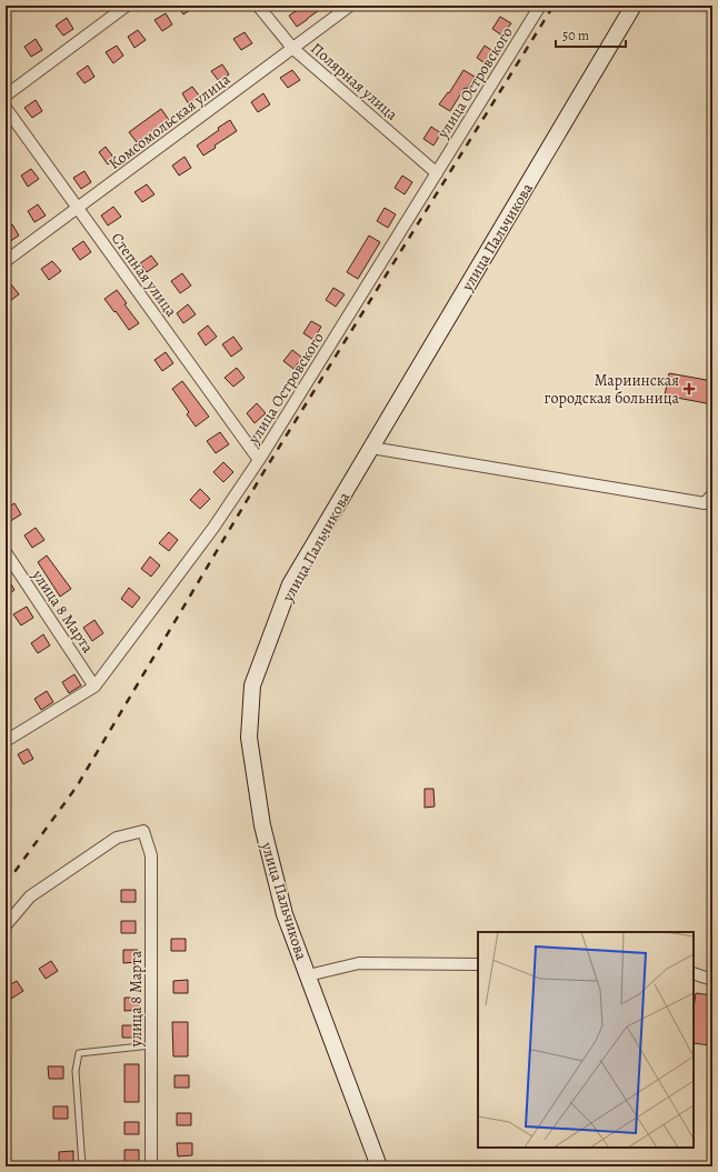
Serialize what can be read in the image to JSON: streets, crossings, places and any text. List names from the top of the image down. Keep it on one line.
{"streets":{"street":["Полярная улица","улица Островского","Комсомольская улица","улица Пальчикова","Степная улица","улица 8 Марта"]},"crossings":[["Полярная улица","улица Островского"],["Полярная улица","Комсомольская улица"],["улица Островского","Степная улица"],["улица Островского","улица 8 Марта"],["Комсомольская улица","Степная улица"]],"places":{"health":["Мариинская городская больница"]},"scale_bar":"50 m"}
